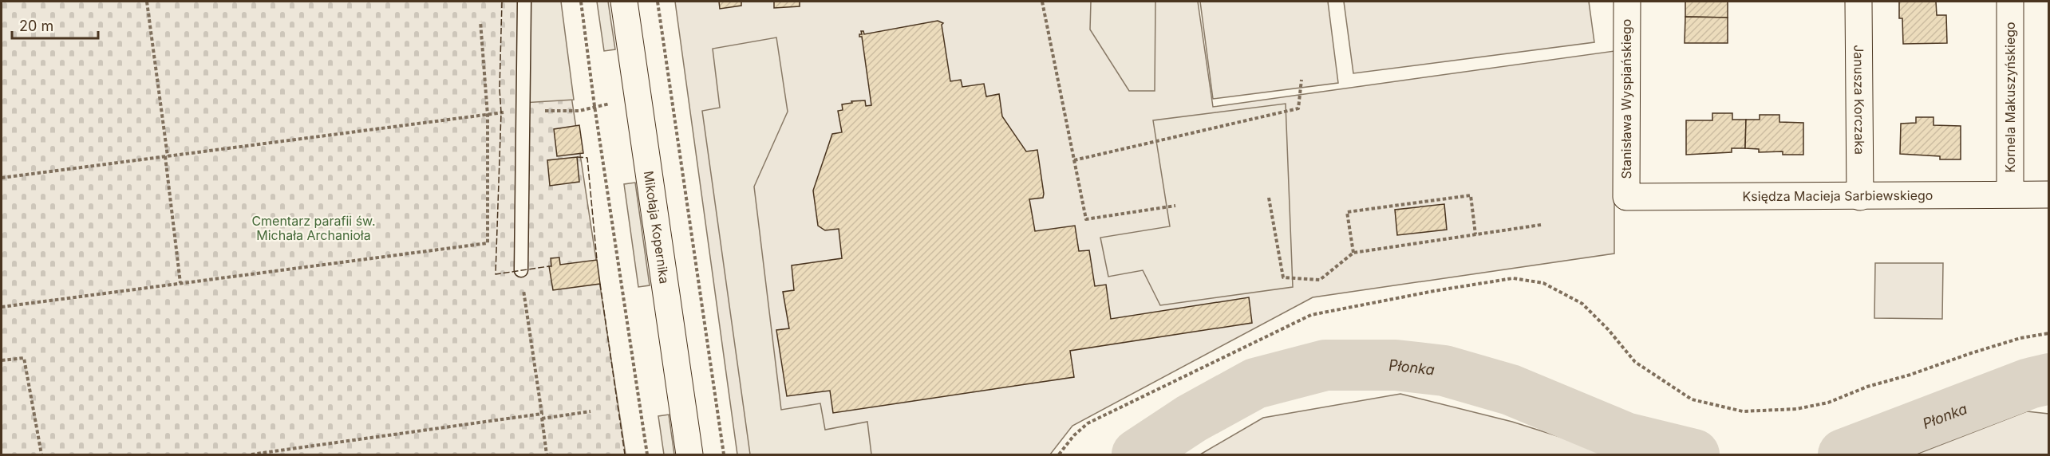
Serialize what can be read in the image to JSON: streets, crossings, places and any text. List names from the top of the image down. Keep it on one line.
{"streets":{"street":["Kornela Makuszyńskiego","Stanisława Wyspiańskiego","Janusza Korczaka","Księdza Macieja Sarbiewskiego","Mikołaja Kopernika"]},"crossings":[["Kornela Makuszyńskiego","Księdza Macieja Sarbiewskiego"],["Stanisława Wyspiańskiego","Księdza Macieja Sarbiewskiego"],["Janusza Korczaka","Księdza Macieja Sarbiewskiego"]],"water":["Płonka"],"parks":["Cmentarz parafii św. Michała Archanioła"],"scale_bar":"20 m"}
